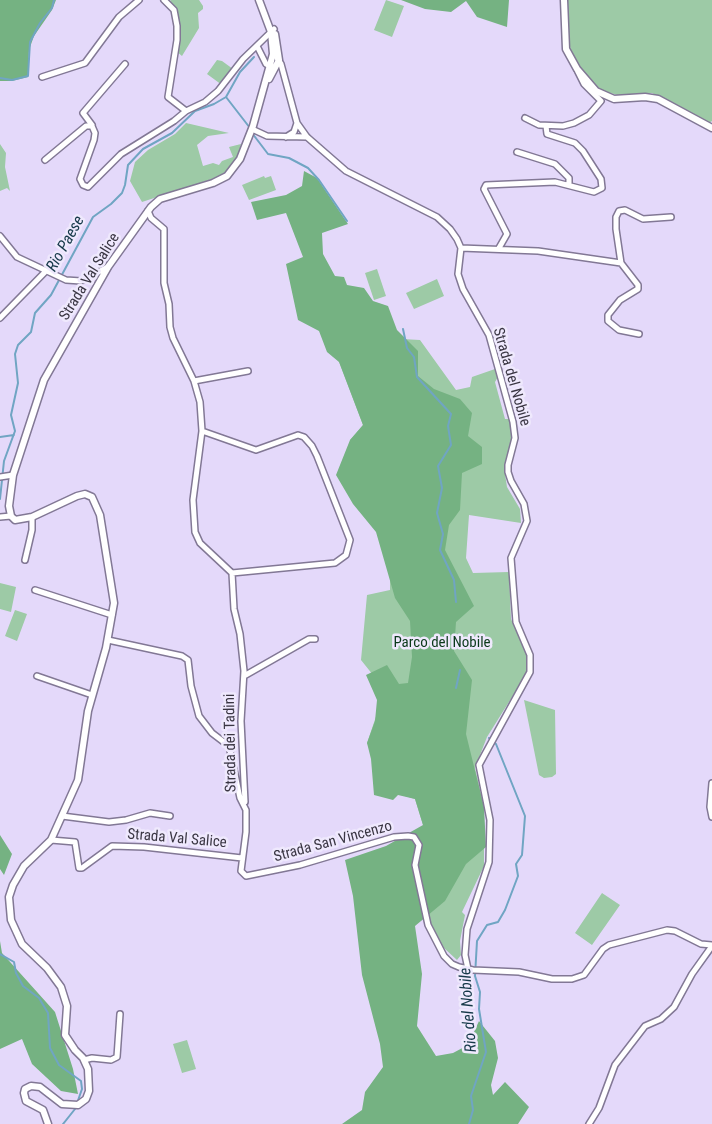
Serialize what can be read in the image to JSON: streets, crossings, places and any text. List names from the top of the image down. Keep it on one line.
{"streets":{"street":["Strada Val Salice","Strada del Nobile","Strada dei Tadini","Strada San Vincenzo"]},"crossings":[["Strada Val Salice","Strada San Vincenzo"],["Strada del Nobile","Strada San Vincenzo"]],"water":["Rio Paese","Rio del Nobile"],"parks":["Parco del Nobile"]}
